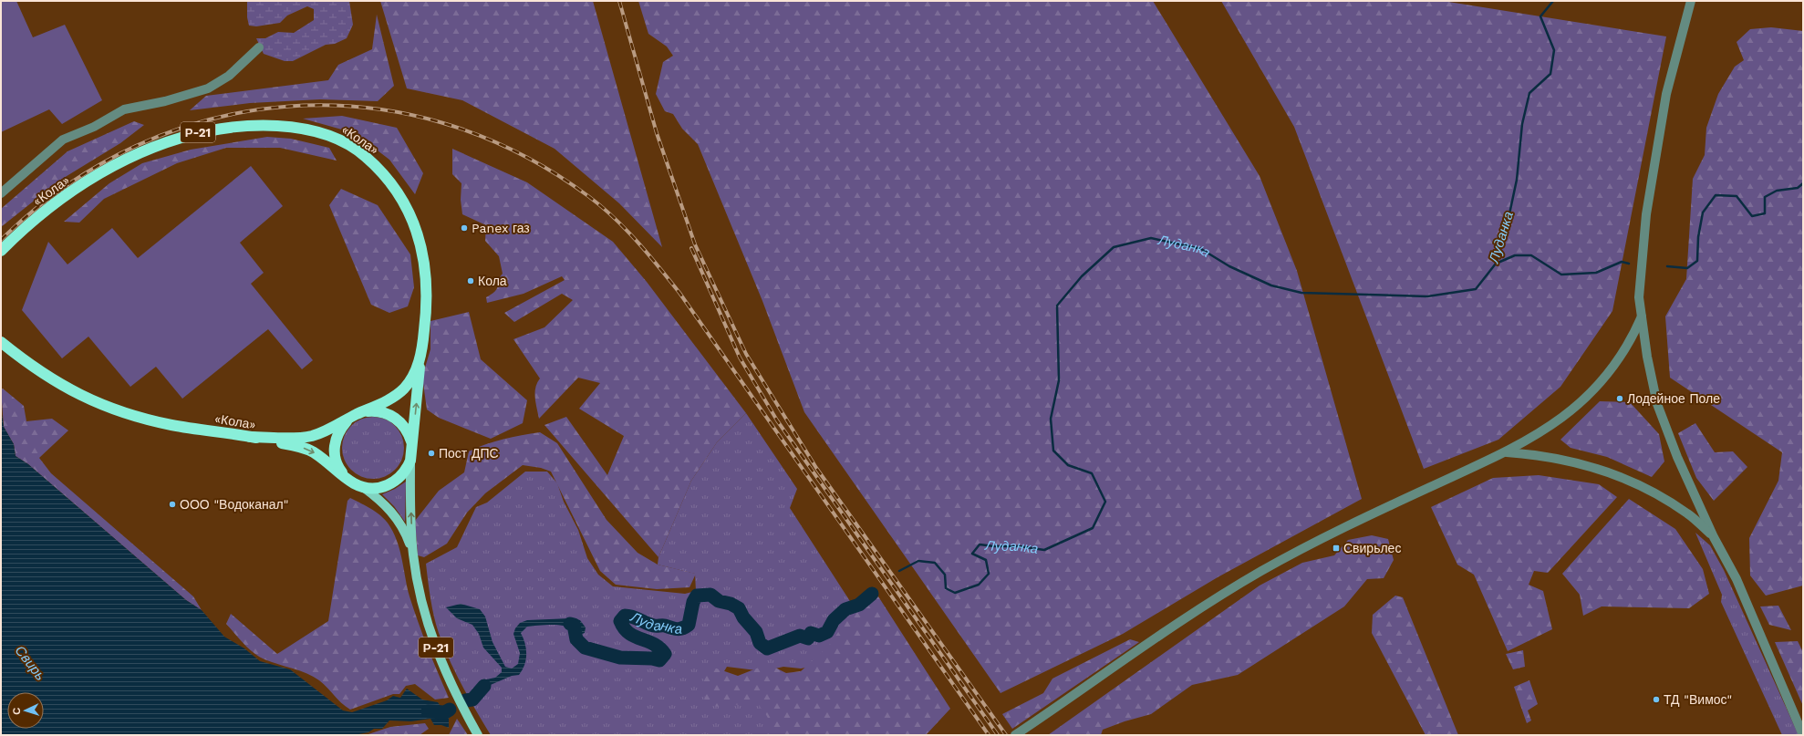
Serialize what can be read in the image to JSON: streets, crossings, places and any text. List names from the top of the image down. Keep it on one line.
{"streets":{"highway":["Р-21","«Кола»"]},"crossings":[["Р-21","«Кола»"]],"water":["Луданка","Свирь"],"places":{"other":["Panex газ","Кола","Лодейное Поле","Пост ДПС","ООО \"Водоканал\"","ТД \"Вимос\""],"transit":["Свирьлес"]},"north":"left"}
